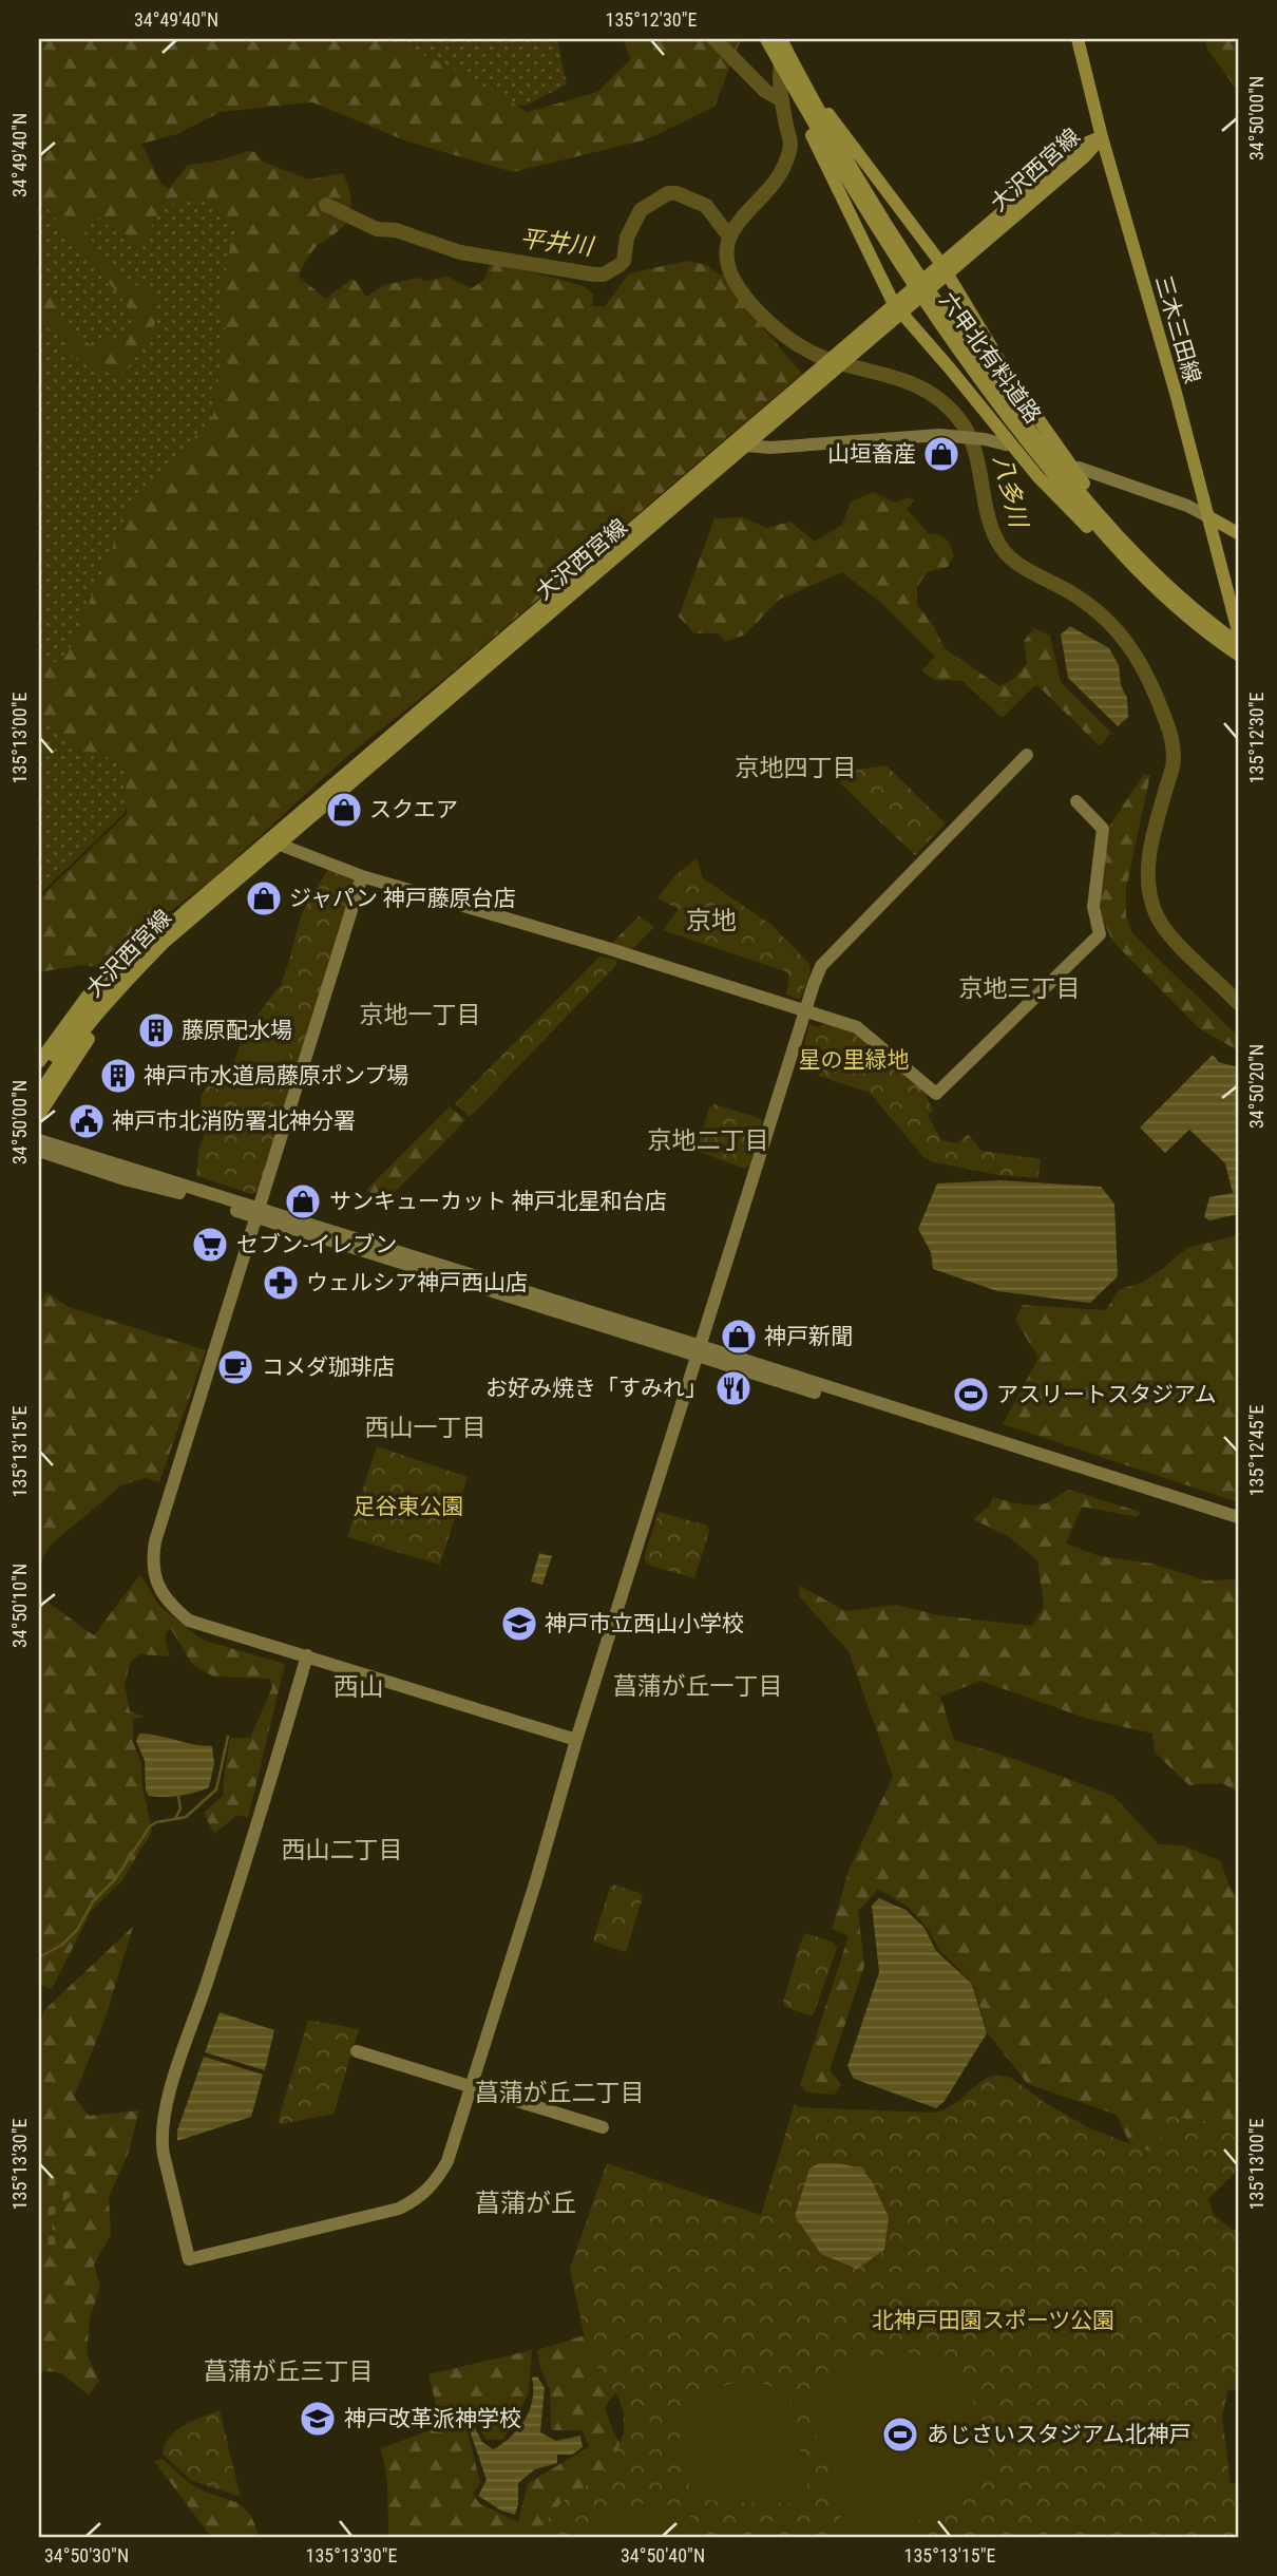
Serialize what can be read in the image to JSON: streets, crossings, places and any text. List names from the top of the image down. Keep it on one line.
{"streets":{"main road":["大沢西宮線","三木三田線","六甲北有料道路"]},"crossings":[["大沢西宮線","三木三田線"]],"districts":["京地四丁目","京地","京地三丁目","京地一丁目","京地二丁目","西山一丁目","菖蒲が丘一丁目","西山","西山二丁目","菖蒲が丘二丁目","菖蒲が丘","菖蒲が丘三丁目"],"water":["平井川","八多川"],"parks":["星の里緑地","足谷東公園","北神戸田園スポーツ公園"],"places":{"shop":["山垣畜産","スクエア","ジャパン 神戸藤原台店","サンキューカット 神戸北星和台店","神戸新聞"],"building":["藤原配水場","神戸市水道局藤原ポンプ場"],"public building":["神戸市北消防署北神分署"],"supermarket":["セブン-イレブン"],"pharmacy":["ウェルシア神戸西山店"],"cafe":["コメダ珈琲店"],"restaurant":["お好み焼き「すみれ」"],"sports":["アスリートスタジアム","あじさいスタジアム北神戸"],"school or university":["神戸市立西山小学校","神戸改革派神学校"]},"coordinates":["34°49'40\"N","135°12'30\"E","34°50'00\"N","135°13'00\"E","34°50'20\"N","135°12'45\"E","135°13'15\"E","34°50'10\"N","135°13'30\"E","34°50'30\"N","34°50'40\"N"]}
